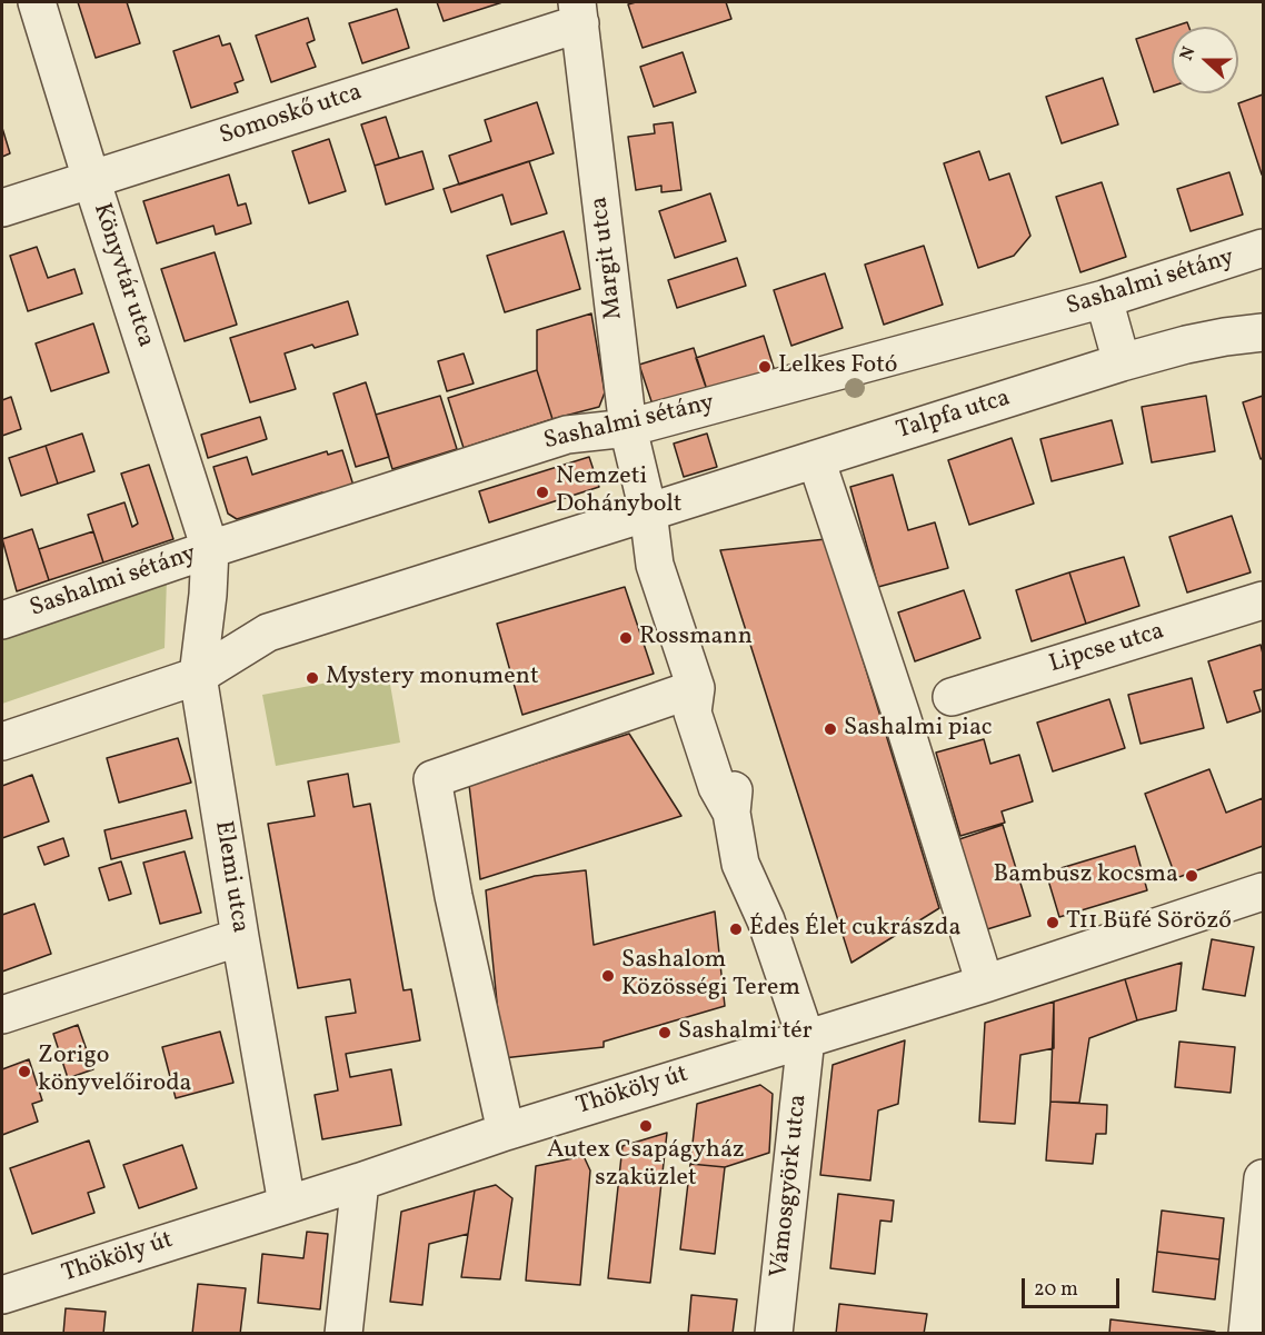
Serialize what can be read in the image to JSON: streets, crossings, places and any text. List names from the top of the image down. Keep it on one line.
{"streets":{"street":["Somoskő utca","Margit utca","Könyvtár utca","Sashalmi sétány","Talpfa utca","Lipcse utca","Elemi utca","Thököly út","Vámosgyörk utca"]},"crossings":[["Somoskő utca","Margit utca"],["Somoskő utca","Könyvtár utca"],["Margit utca","Sashalmi sétány"],["Margit utca","Talpfa utca"],["Könyvtár utca","Sashalmi sétány"],["Könyvtár utca","Elemi utca"],["Sashalmi sétány","Elemi utca"],["Elemi utca","Thököly út"],["Thököly út","Vámosgyörk utca"]],"places":["Lelkes Fotó","Nemzeti Dohánybolt","Rossmann","Mystery monument","Sashalmi piac","Bambusz kocsma","T11 Büfé Söröző","Édes Élet cukrászda","Sashalom Közösségi Terem","Sashalmi tér","Zorigo könyvelőiroda","Autex Csapágyház szaküzlet"],"scale_bar":"20 m","north":"left"}
